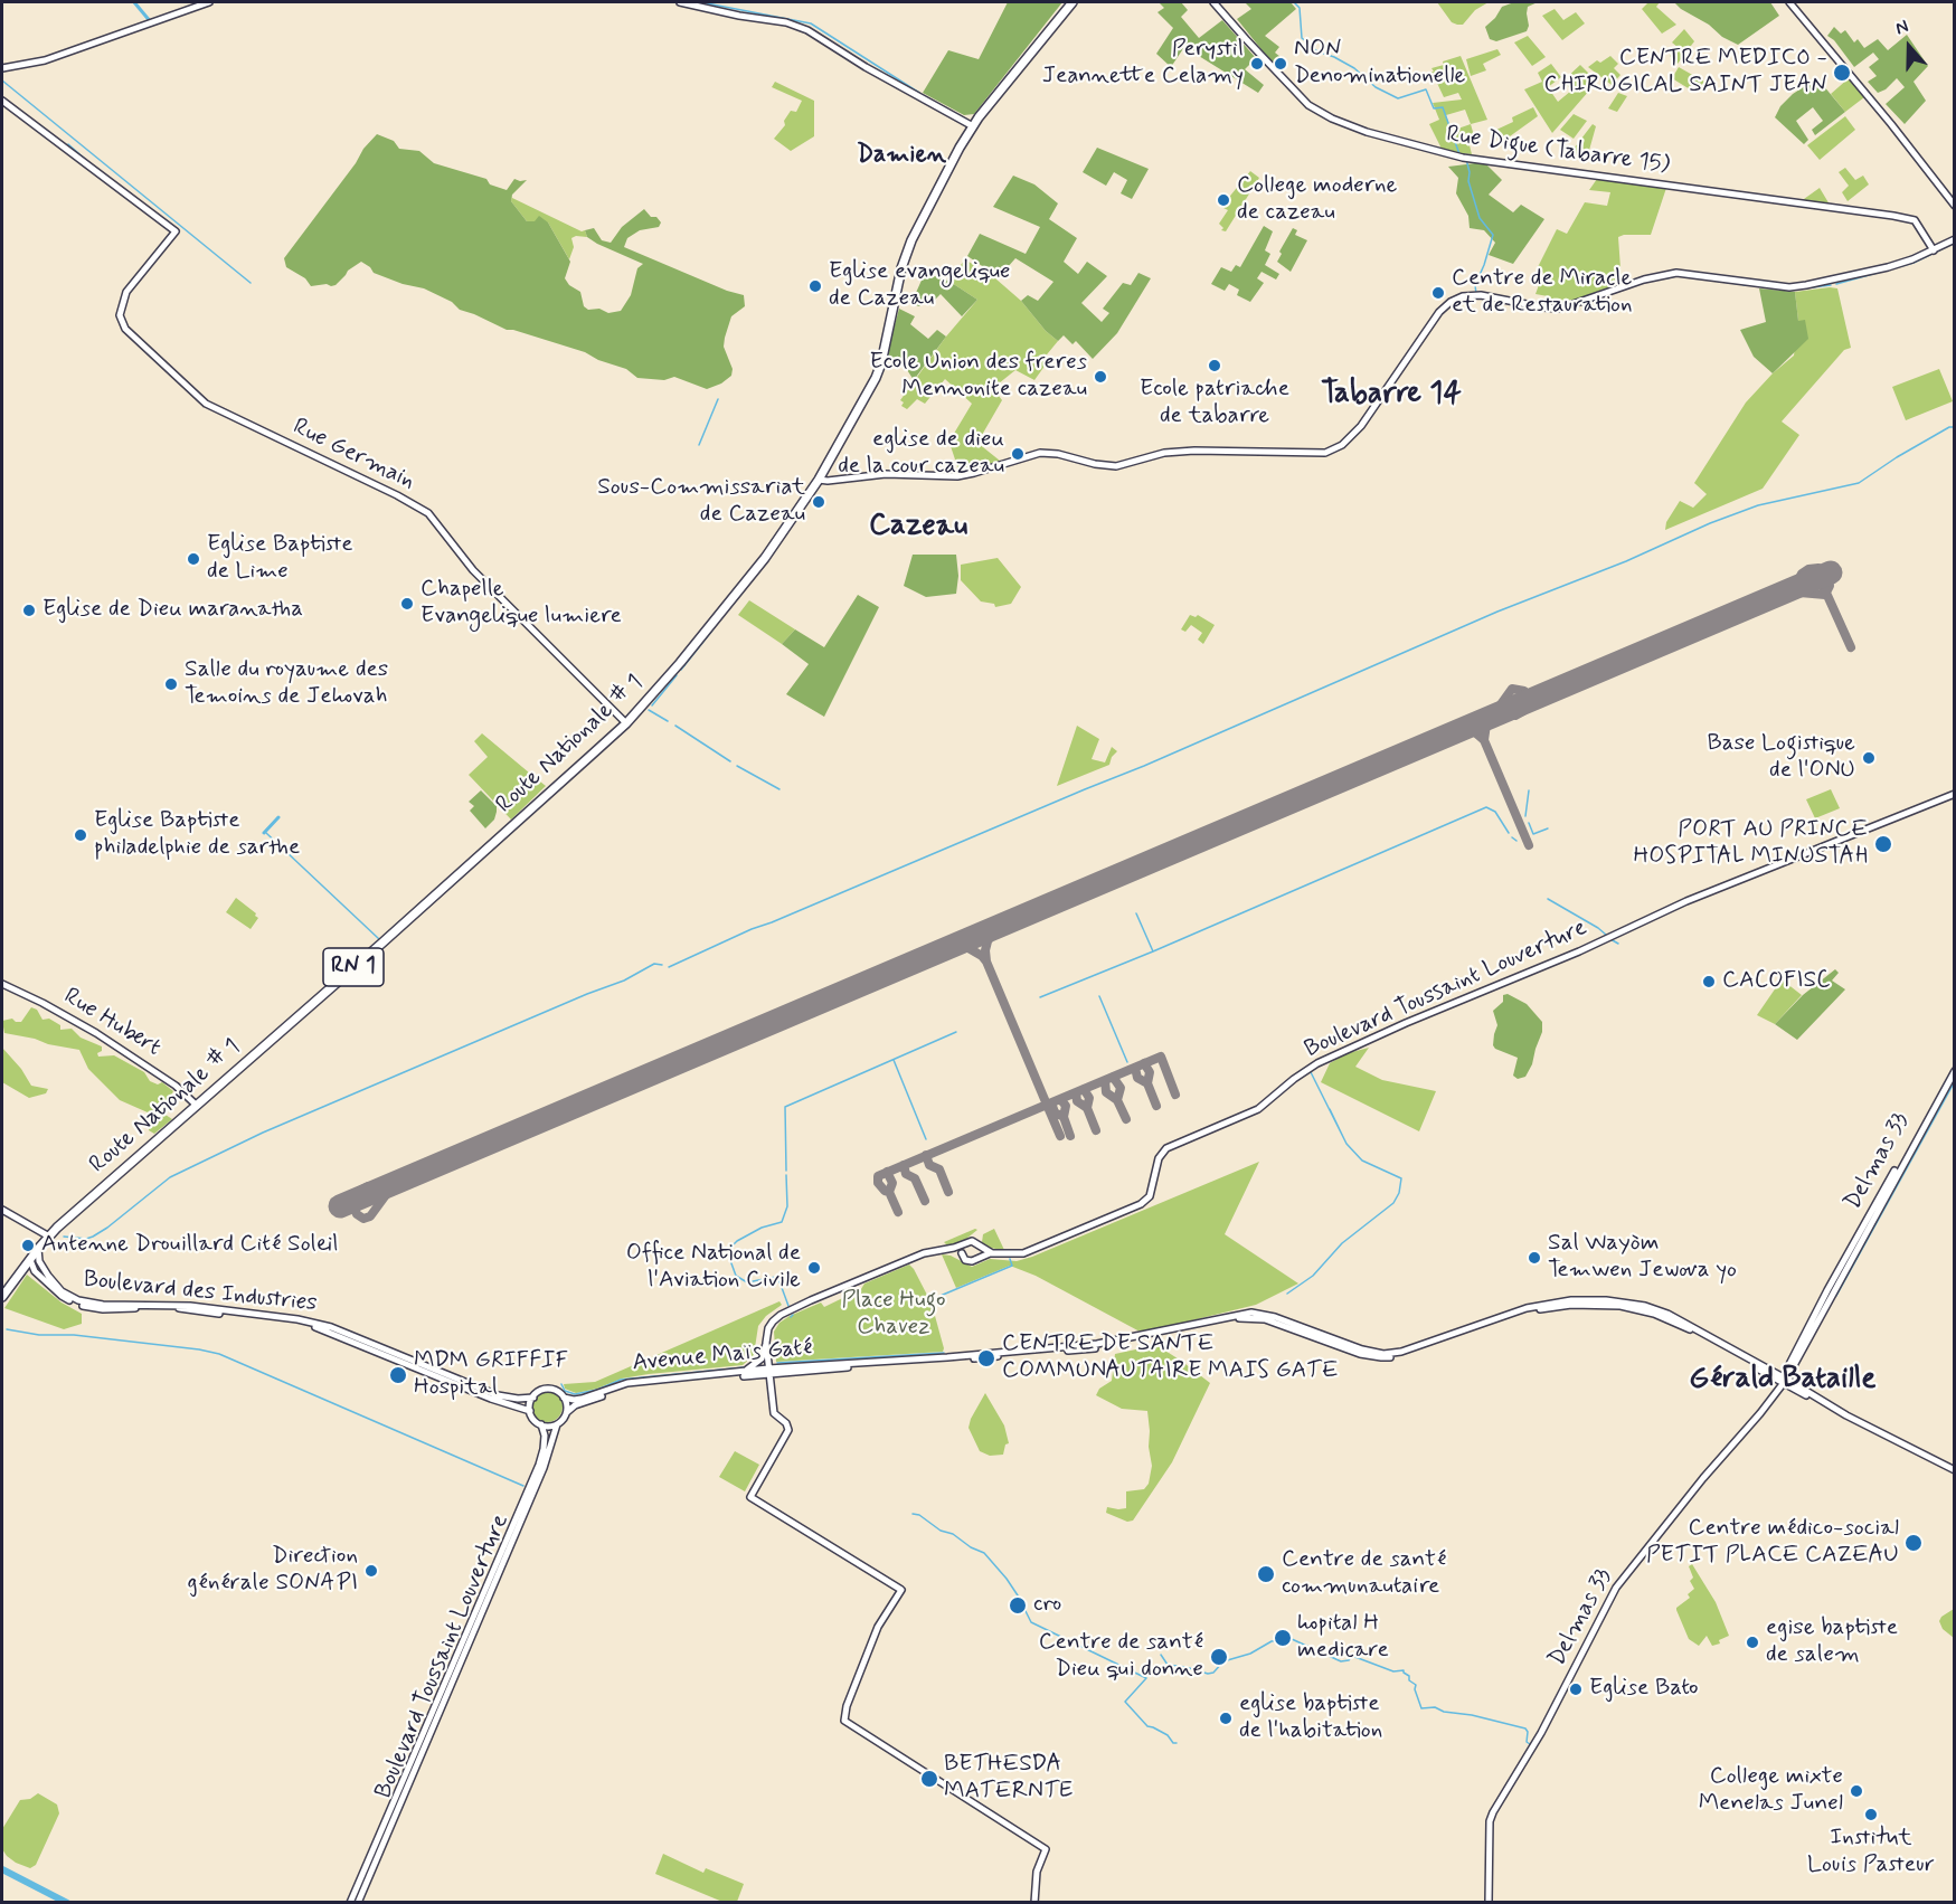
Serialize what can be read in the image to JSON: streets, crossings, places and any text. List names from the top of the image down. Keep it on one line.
{"streets":{"main road":["Rue Digue (Tabarre 15)","Rue Germain","Route Nationale # 1","RN 1","Boulevard Toussaint Louverture","Rue Hubert","Delmas 33","Boulevard des Industries","Avenue Maïs Gaté"]},"crossings":[["Rue Germain","Route Nationale # 1"],["Route Nationale # 1","Rue Hubert"],["Route Nationale # 1","Boulevard des Industries"],["Boulevard Toussaint Louverture","Boulevard des Industries"],["Boulevard Toussaint Louverture","Avenue Maïs Gaté"],["Delmas 33","Avenue Maïs Gaté"],["Boulevard des Industries","Avenue Maïs Gaté"]],"districts":["Damien","Tabarre 14","Cazeau","Gérald Bataille"],"parks":["Place Hugo Chavez"],"places":["Perystil Jeannette Celamy","NON Denominationelle","CENTRE MEDICO - CHIRUGICAL SAINT JEAN","College moderne de cazeau","Eglise evangelique de Cazeau","Centre de Miracle et de Restauration","Ecole patriache de tabarre","Ecole Union des freres Mennonite cazeau","eglise de dieu de la cour cazeau","Sous-Commissariat de Cazeau","Eglise Baptiste de Lime","Chapelle Evangelique lumiere","Eglise de Dieu maranatha","Salle du royaume des Temoins de Jehovah","Base Logistique de l'ONU","Eglise Baptiste philadelphie de sarthe","PORT AU PRINCE HOSPITAL MINUSTAH","CACOFISC","Antenne Drouillard Cité Soleil","Sal Wayòm Temwen Jewova yo","Office National de l'Aviation Civile","CENTRE DE SANTE COMMUNAUTAIRE MAIS GATE","MDM GRIFFIF Hospital","Centre médico-social PETIT PLACE CAZEAU","Direction générale SONAPI","Centre de santé communautaire","cro","hopital H medicare","egise baptiste de salem","Centre de santé Dieu qui donne","Eglise Bato","eglise baptiste de l'habitation","BETHESDA MATERNTE","College mixte Menelas Junel","Institut Louis Pasteur"],"north":"top"}
